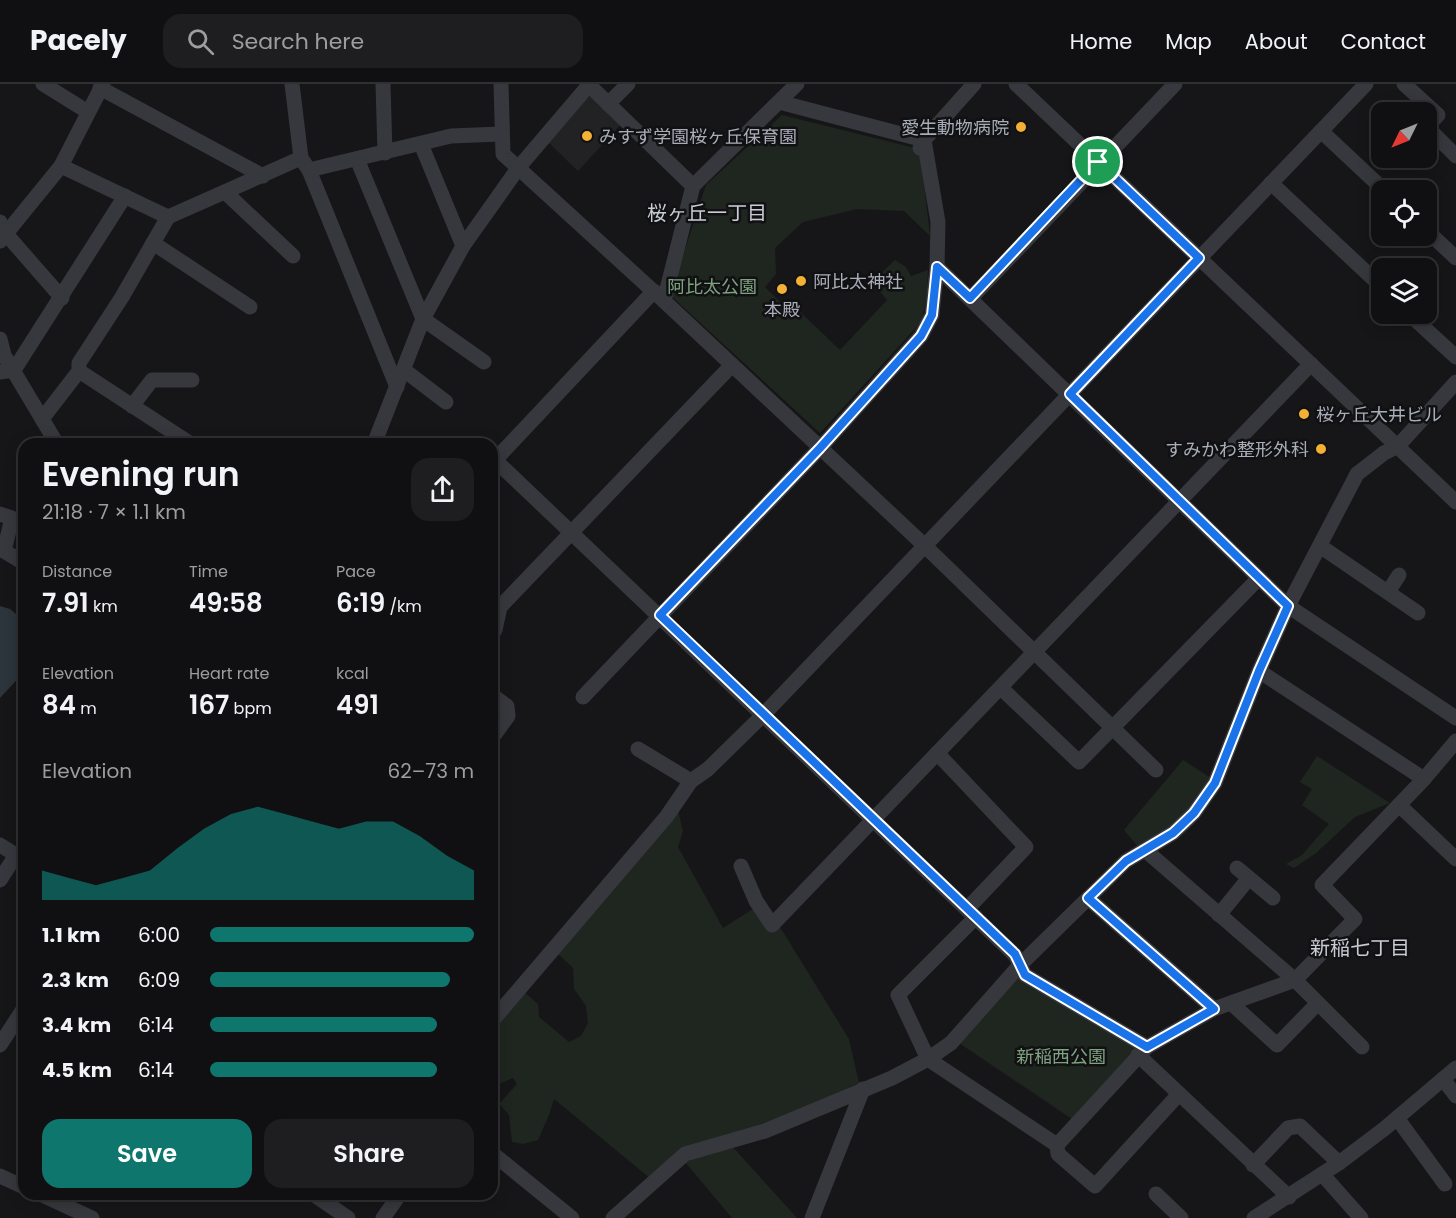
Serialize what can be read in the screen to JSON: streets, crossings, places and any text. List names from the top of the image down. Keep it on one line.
{"districts":["桜ヶ丘一丁目","新稲七丁目"],"parks":["阿比太公園","新稲西公園"],"places":["愛生動物病院","みすず学園桜ヶ丘保育園","阿比太神社","本殿","桜ヶ丘大井ビル","すみかわ整形外科"],"north":"bottom left","page":{"header":"Pacely","search":"Search here","nav":["Home","Map","About","Contact"],"heading":["Evening run","21:18 · 7 × 1.1 km"],"stats":[["Distance","7.91 km"],["Time","49:58"],["Pace","6:19 /km"],["Elevation","84 m"],["Heart rate","167 bpm"],["kcal","491"]],"chart":["Elevation","62–73 m"],"list":[{"name":"1.1 km","note":"6:00"},{"name":"2.3 km","note":"6:09"},{"name":"3.4 km","note":"6:14"},{"name":"4.5 km","note":"6:14"}],"buttons":["Save","Share"]}}
